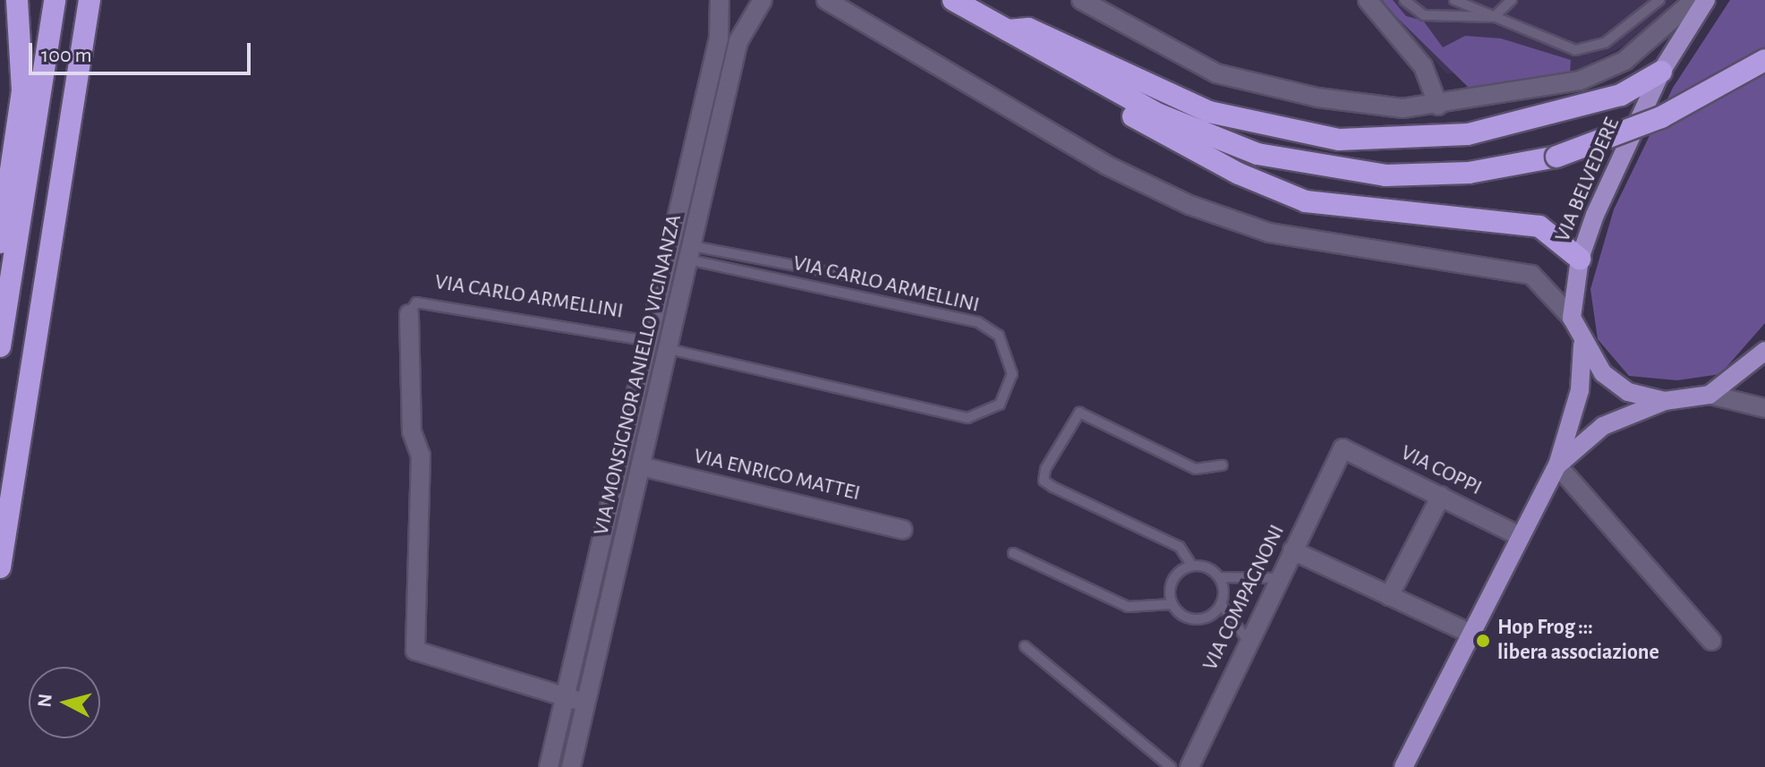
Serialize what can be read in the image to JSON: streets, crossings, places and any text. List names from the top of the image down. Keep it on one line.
{"streets":{"main road":["VIA BELVEDERE"],"street":["VIA CARLO ARMELLINI","VIA MONSIGNOR ANIELLO VICINANZA","VIA COPPI","VIA ENRICO MATTEI","VIA COMPAGNONI"]},"crossings":[["VIA CARLO ARMELLINI","VIA MONSIGNOR ANIELLO VICINANZA"],["VIA MONSIGNOR ANIELLO VICINANZA","VIA ENRICO MATTEI"],["VIA COPPI","VIA COMPAGNONI"]],"places":["Hop Frog ::: libera associazione"],"scale_bar":"100 m","north":"left"}
